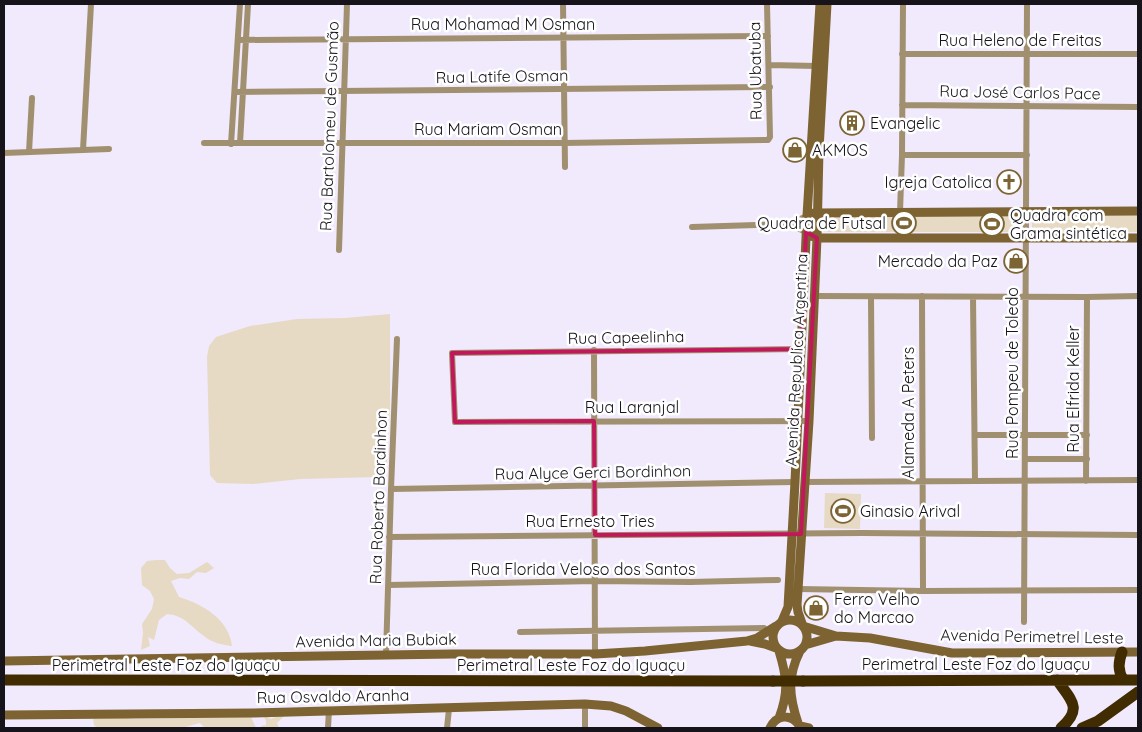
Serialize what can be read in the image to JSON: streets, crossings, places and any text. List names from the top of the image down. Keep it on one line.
{"streets":{"highway":["Perimetral Leste Foz do Iguaçu"],"street":["Rua Mohamad M Osman","Rua Heleno de Freitas","Rua Ubatuba","Rua Latife Osman","Rua José Carlos Pace","Rua Bartolomeu de Gusmão","Rua Mariam Osman","Rua Capeelinha","Avenida Republica Argentina","Rua Pompeu de Toledo","Rua Elfrida Keller","Rua Laranjal","Alameda A Peters","Rua Alyce Gerci Bordinhon","Rua Roberto Bordinhon","Rua Ernesto Tries","Rua Florida Veloso dos Santos","Avenida Perimetrel Leste","Avenida Maria Bubiak","Rua Osvaldo Aranha"]},"crossings":[["Rua Mohamad M Osman","Rua Ubatuba"],["Rua Mohamad M Osman","Rua Bartolomeu de Gusmão"],["Rua Heleno de Freitas","Rua Pompeu de Toledo"],["Rua Ubatuba","Rua Latife Osman"],["Rua Ubatuba","Rua Mariam Osman"],["Rua Latife Osman","Rua Bartolomeu de Gusmão"],["Rua José Carlos Pace","Rua Pompeu de Toledo"],["Rua Bartolomeu de Gusmão","Rua Mariam Osman"],["Rua Capeelinha","Avenida Republica Argentina"],["Rua Capeelinha","Rua Laranjal"],["Avenida Republica Argentina","Rua Laranjal"],["Avenida Republica Argentina","Rua Alyce Gerci Bordinhon"],["Avenida Republica Argentina","Rua Ernesto Tries"],["Avenida Republica Argentina","Avenida Perimetrel Leste"],["Avenida Republica Argentina","Avenida Maria Bubiak"],["Rua Pompeu de Toledo","Rua Alyce Gerci Bordinhon"],["Rua Pompeu de Toledo","Rua Ernesto Tries"],["Rua Elfrida Keller","Rua Alyce Gerci Bordinhon"],["Alameda A Peters","Rua Alyce Gerci Bordinhon"],["Alameda A Peters","Rua Ernesto Tries"],["Rua Alyce Gerci Bordinhon","Rua Roberto Bordinhon"],["Rua Roberto Bordinhon","Rua Ernesto Tries"],["Rua Roberto Bordinhon","Rua Florida Veloso dos Santos"],["Rua Roberto Bordinhon","Avenida Maria Bubiak"],["Avenida Perimetrel Leste","Avenida Maria Bubiak"]],"places":{"building":["Evangelic"],"shop":["AKMOS","Mercado da Paz","Ferro Velho do Marcao"],"church":["Igreja Catolica"],"sports":["Quadra de Futsal","Quadra com Grama sintética","Ginasio Arival"]}}
